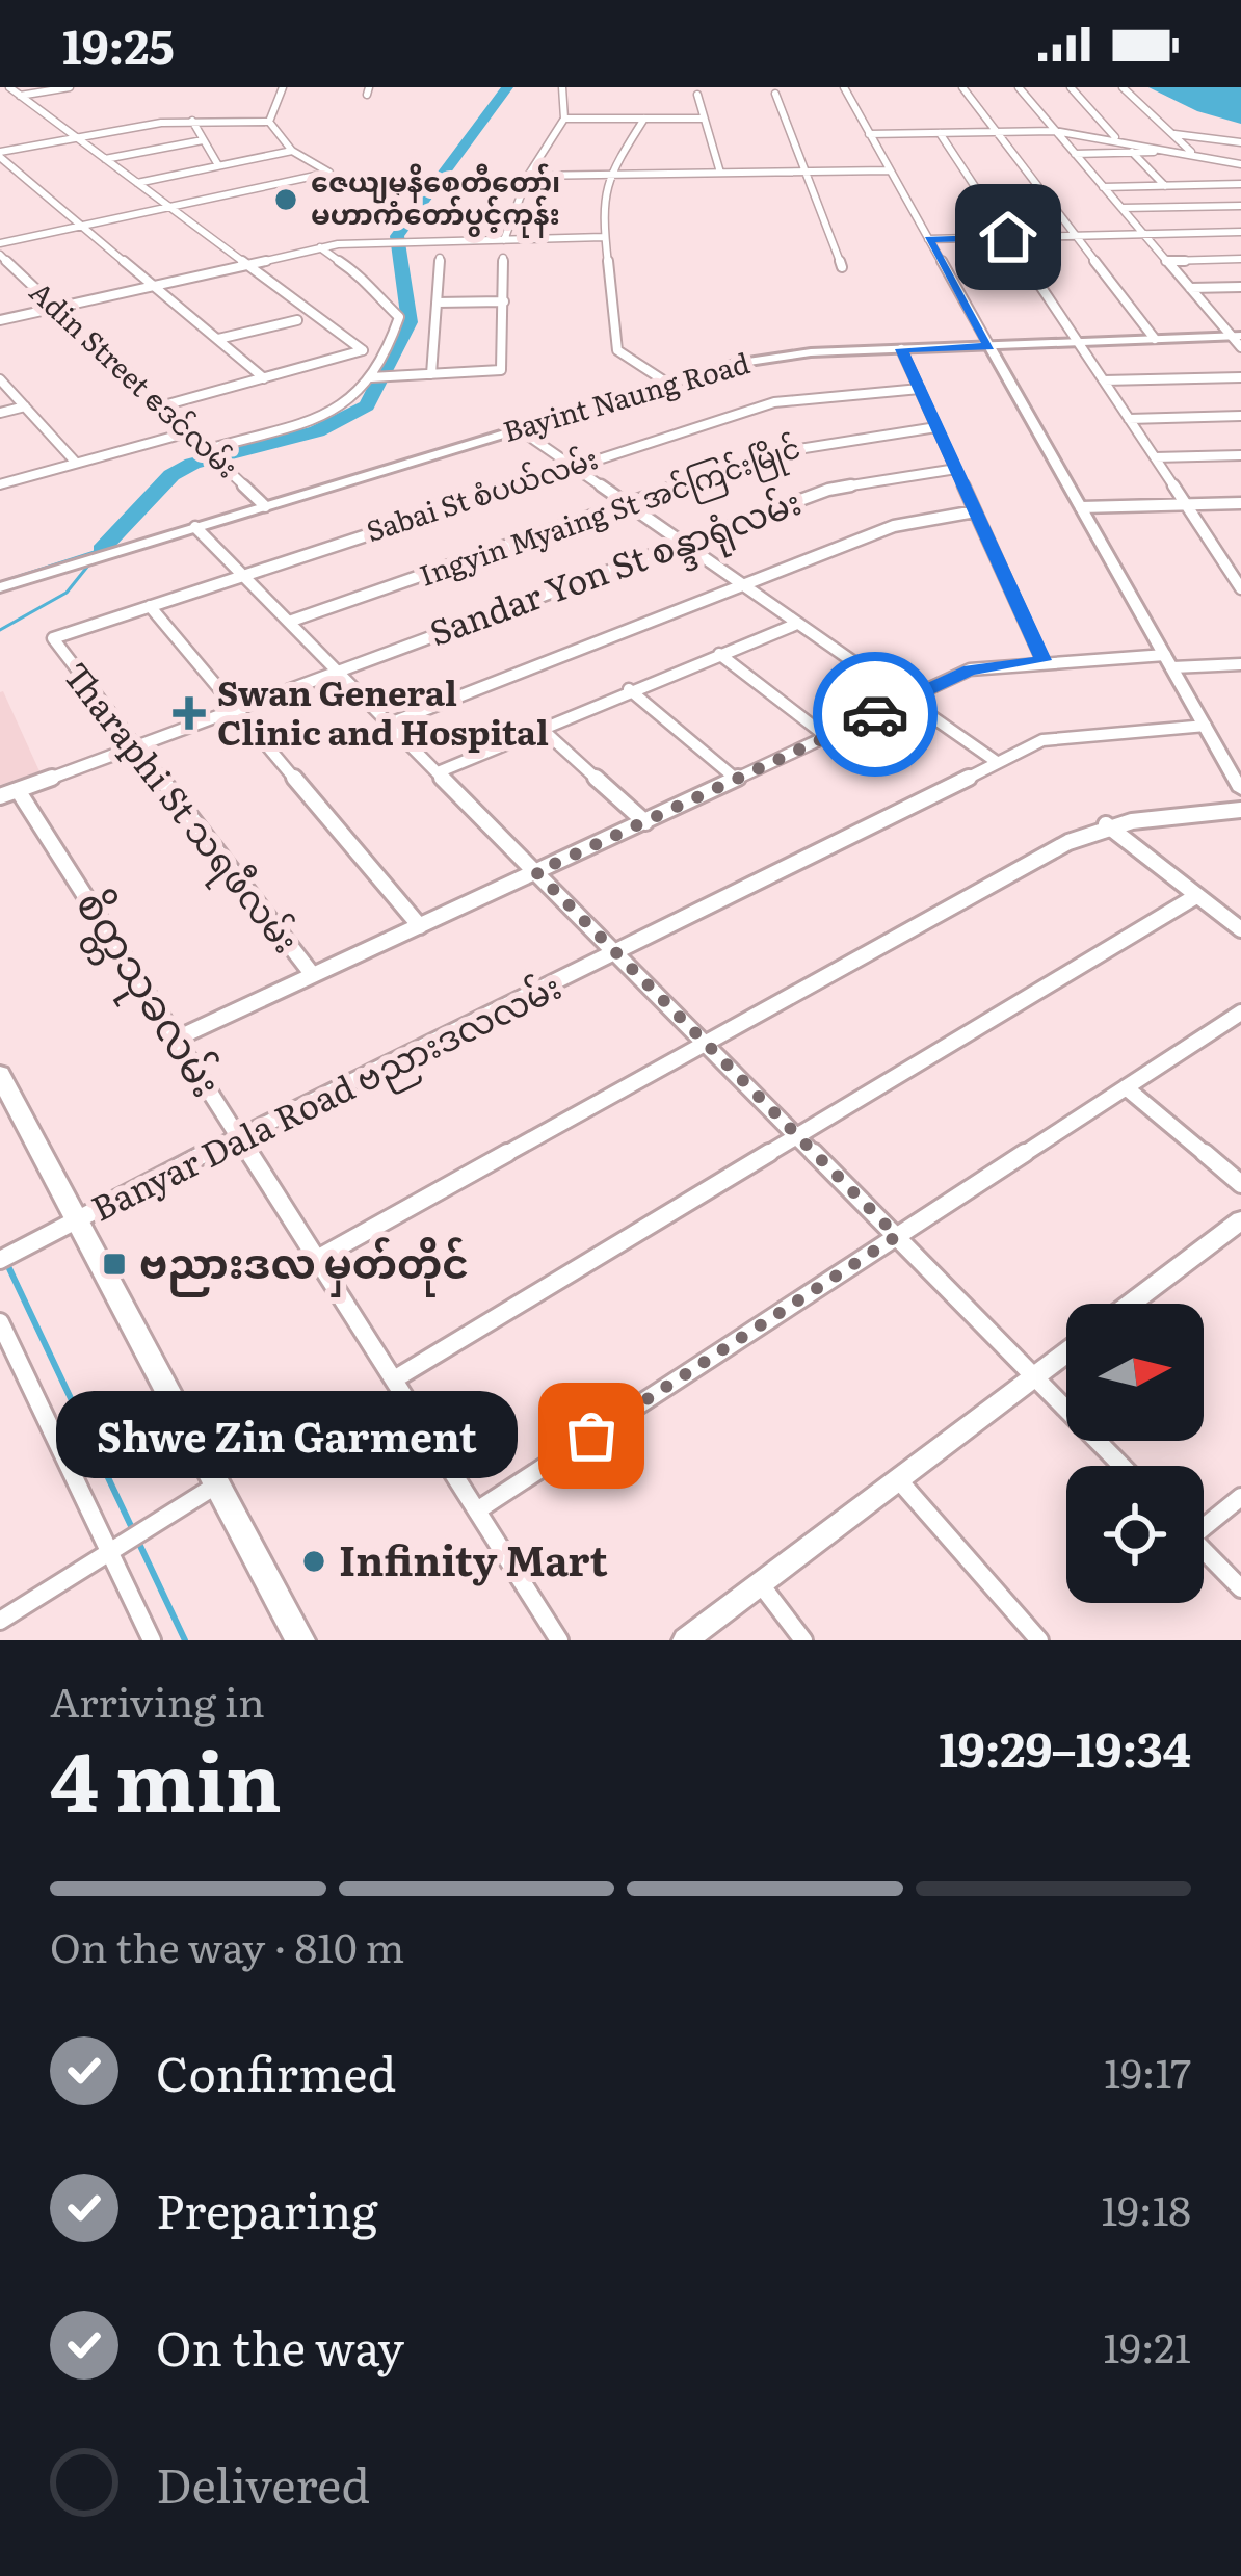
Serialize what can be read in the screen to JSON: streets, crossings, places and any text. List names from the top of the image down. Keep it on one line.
{"streets":{"main road":["Bayint Naung Road"],"street":["Adin Street ဧဒင်လမ်း","Sabai St စံပယ်လမ်း","Ingyin Myaing St အင်ကြင်းမြိုင်","Sandar Yon St စန္ဒာရုံလမ်း","Tharaphi St သရဖီလမ်း","စိတ္တသုခလမ်း","Banyar Dala Road ဗညားဒလလမ်း"]},"crossings":[["Adin Street ဧဒင်လမ်း","Bayint Naung Road"],["Sabai St စံပယ်လမ်း","Tharaphi St သရဖီလမ်း"],["Sandar Yon St စန္ဒာရုံလမ်း","Tharaphi St သရဖီလမ်း"],["Sandar Yon St စန္ဒာရုံလမ်း","စိတ္တသုခလမ်း"],["စိတ္တသုခလမ်း","Banyar Dala Road ဗညားဒလလမ်း"]],"places":{"other":["ဇေယျမုနိစေတီတော်၊ မဟာကံတော်ပွင့်ကုန်း","Shwe Zin Garment","Infinity Mart"],"health":["Swan General Clinic and Hospital"],"transit":["ဗညားဒလ မှတ်တိုင်"]},"north":"right","page":{"status":"19:25","bubble":"Shwe Zin Garment","heading":["4 min","Arriving in","19:29–19:34"],"bar":"On the way · 810 m","list":[["Confirmed","19:17"],["Preparing","19:18"],["On the way","19:21"],"Delivered"]}}
